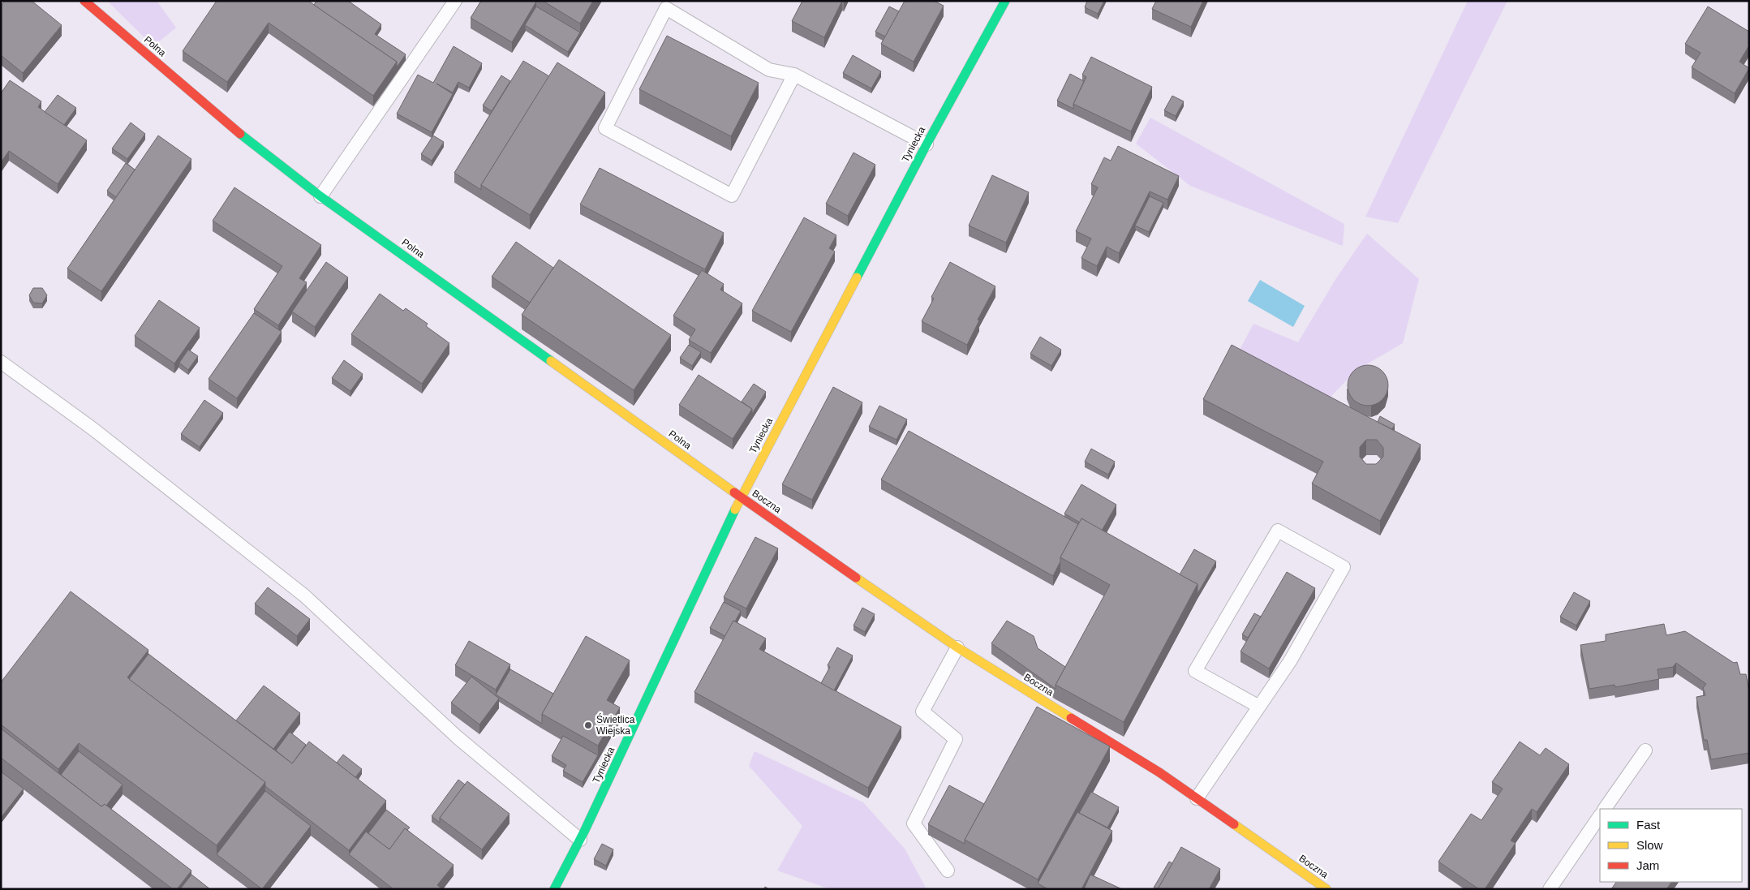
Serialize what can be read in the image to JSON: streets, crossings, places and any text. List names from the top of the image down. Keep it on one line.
{"streets":{"street":["Polna","Tyniecka","Boczna"]},"crossings":[["Polna","Tyniecka"],["Polna","Boczna"],["Tyniecka","Boczna"]],"places":["Świetlica Wiejska"],"legend":["Fast","Slow","Jam"]}
